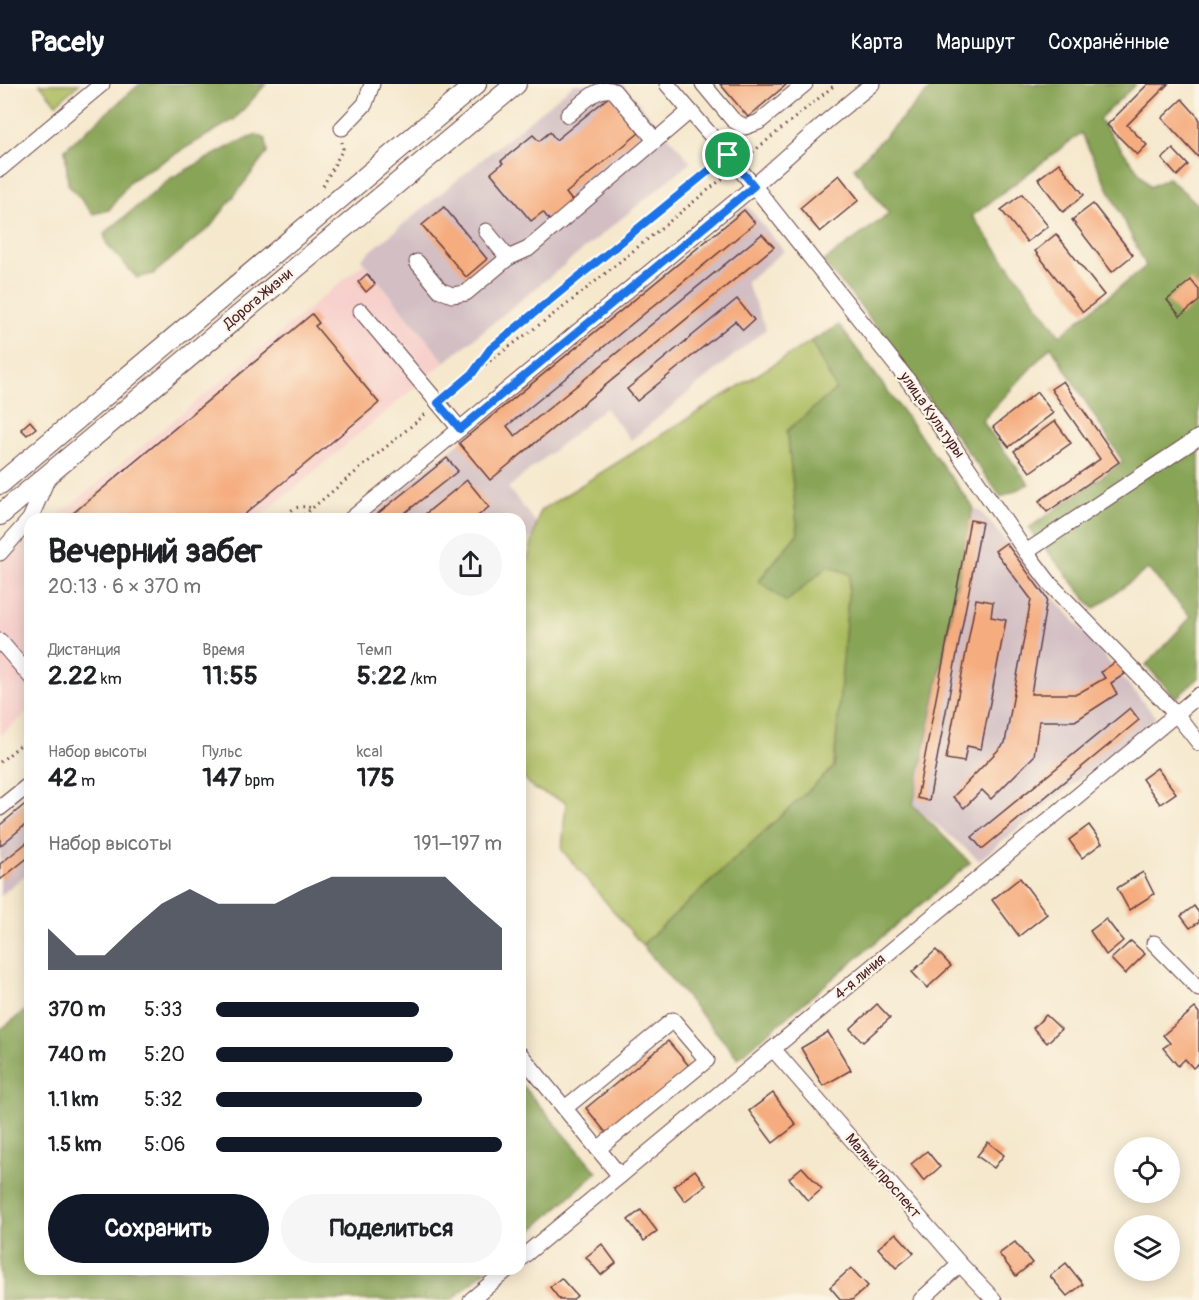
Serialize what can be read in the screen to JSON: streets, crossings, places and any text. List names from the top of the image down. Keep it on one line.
{"streets":{"main road":["Дорога Жизни"],"street":["улица Культуры","4-я линия","Малый проспект"]},"crossings":[["улица Культуры","4-я линия"],["4-я линия","Малый проспект"]],"page":{"header":"Pacely","nav":["Карта","Маршрут","Сохранённые"],"heading":["Вечерний забег","20:13 · 6 × 370 m"],"stats":[["Дистанция","2.22 km"],["Время","11:55"],["Темп","5:22 /km"],["Набор высоты","42 m"],["Пульс","147 bpm"],["kcal","175"]],"chart":["Набор высоты","191–197 m"],"list":[{"name":"370 m","note":"5:33"},{"name":"740 m","note":"5:20"},{"name":"1.1 km","note":"5:32"},{"name":"1.5 km","note":"5:06"}],"buttons":["Сохранить","Поделиться"]}}
